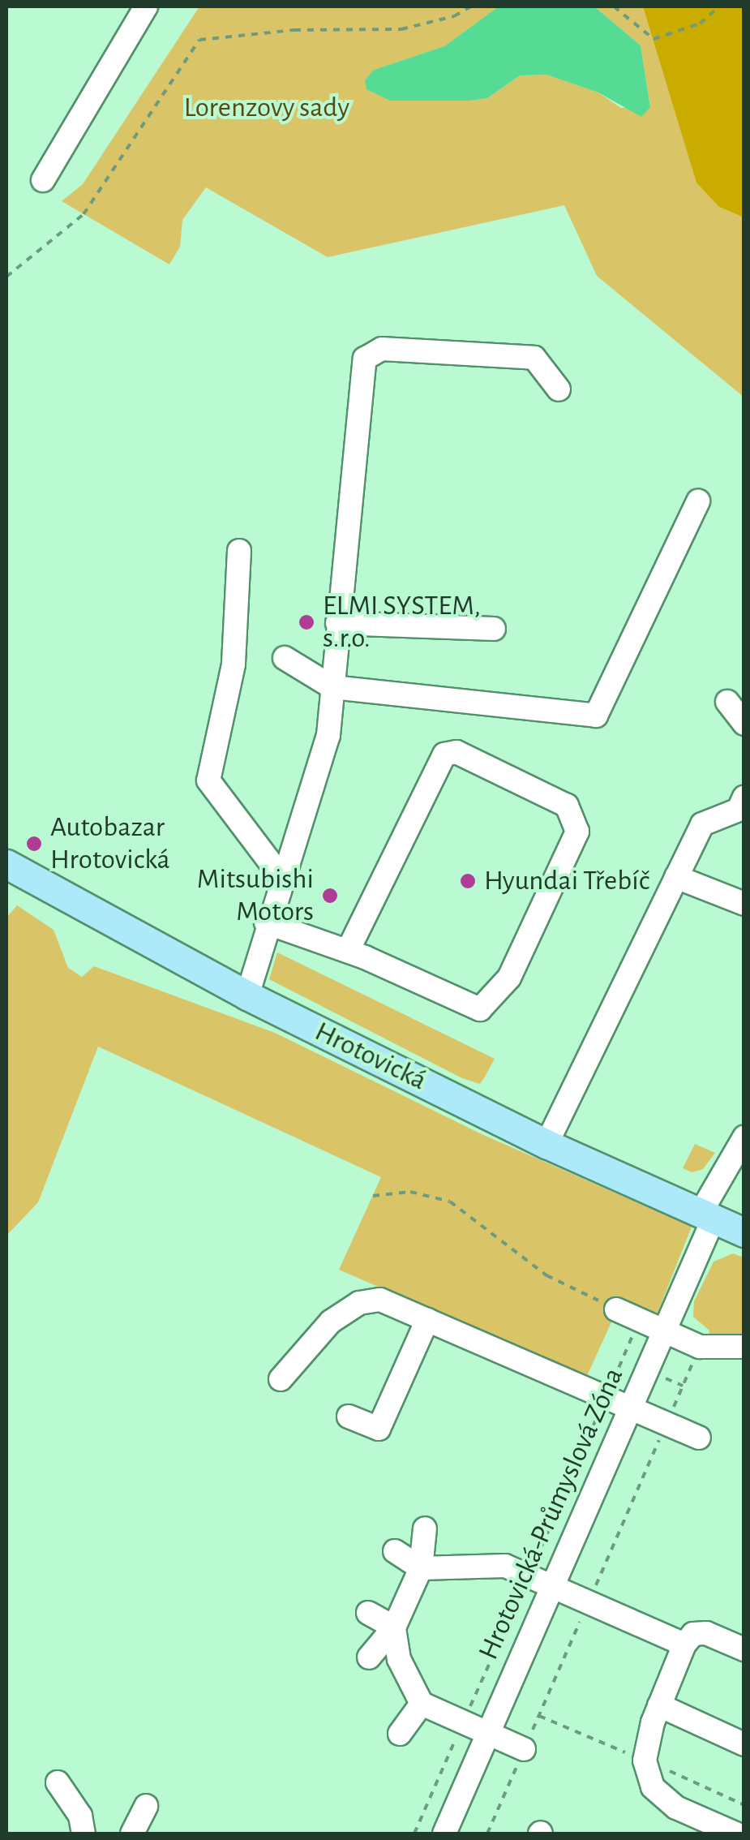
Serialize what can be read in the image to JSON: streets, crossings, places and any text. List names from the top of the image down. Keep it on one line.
{"streets":{"main road":["Hrotovická"],"street":["Hrotovická-Průmyslová Zóna"]},"crossings":[["Hrotovická","Hrotovická-Průmyslová Zóna"]],"parks":["Lorenzovy sady"],"places":["ELMI SYSTEM, s.r.o.","Autobazar Hrotovická","Hyundai Třebíč","Mitsubishi Motors"]}
